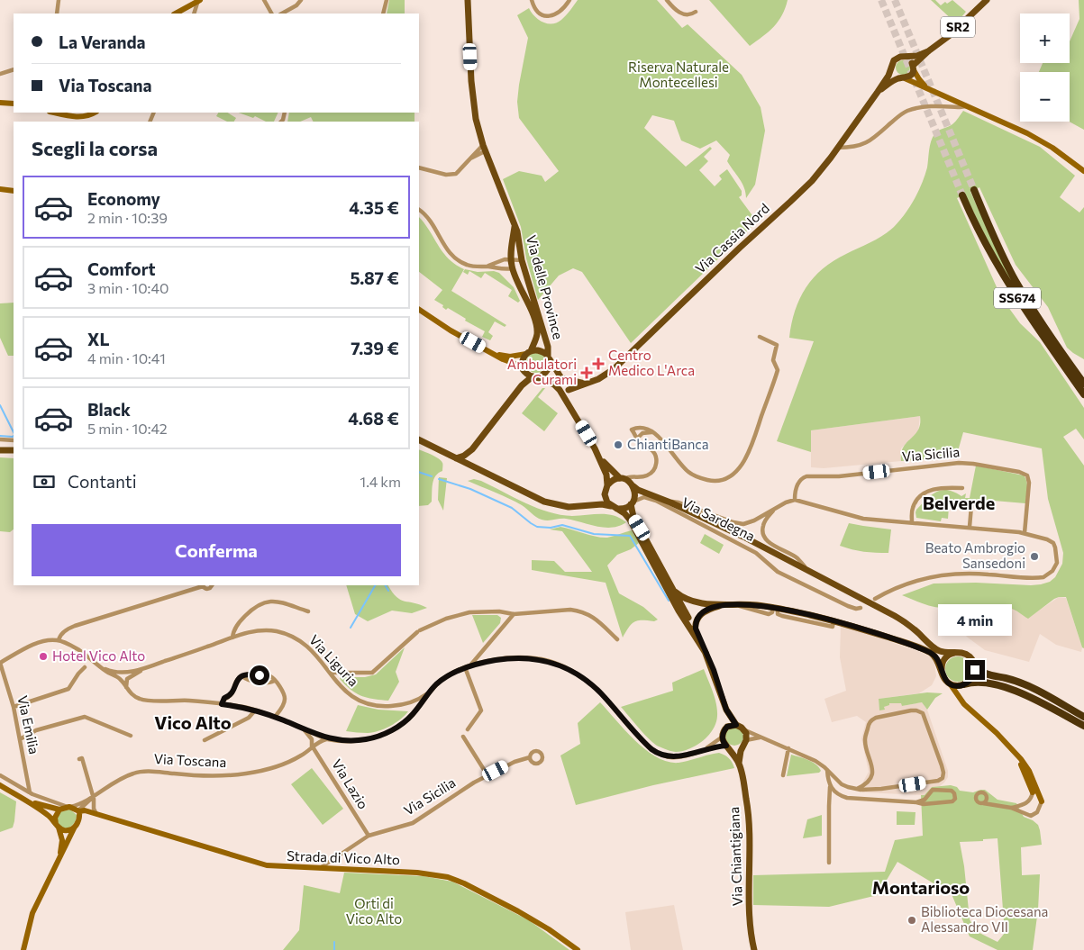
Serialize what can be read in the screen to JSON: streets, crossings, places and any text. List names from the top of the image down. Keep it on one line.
{"streets":{"highway":["SS674"],"main road":["SR2","Via Cassia Nord","Via delle Province","Via Chiantigiana"],"street":["Via Sicilia","Via Sardegna","Via Liguria","Via Emilia","Via Toscana","Via Lazio","Strada di Vico Alto"]},"crossings":[["SR2","Via Cassia Nord"],["Via Sicilia","Via Lazio"],["Via Sicilia","Strada di Vico Alto"],["Via Emilia","Strada di Vico Alto"],["Via Toscana","Via Lazio"],["Via Toscana","Strada di Vico Alto"]],"districts":["Belverde","Vico Alto","Montarioso"],"parks":["Riserva Naturale Montecellesi","Orti di Vico Alto"],"places":{"health":["Centro Medico L'Arca","Ambulatori Curami"],"other":["ChiantiBanca","Beato Ambrogio Sansedoni","Hotel Vico Alto","Biblioteca Diocesana Alessandro VII"]},"page":{"map_buttons":["+","−"],"banner":["La Veranda","Via Toscana"],"heading":"Scegli la corsa","list":[{"name":"Economy","note":"2 min · 10:39","value":"4.35 €"},{"name":"Comfort","note":"3 min · 10:40","value":"5.87 €"},{"name":"XL","note":"4 min · 10:41","value":"7.39 €"},{"name":"Black","note":"5 min · 10:42","value":"4.68 €"}],"pay":["Contanti","1.4 km"],"buttons":"Conferma","bubble":"4 min"}}
